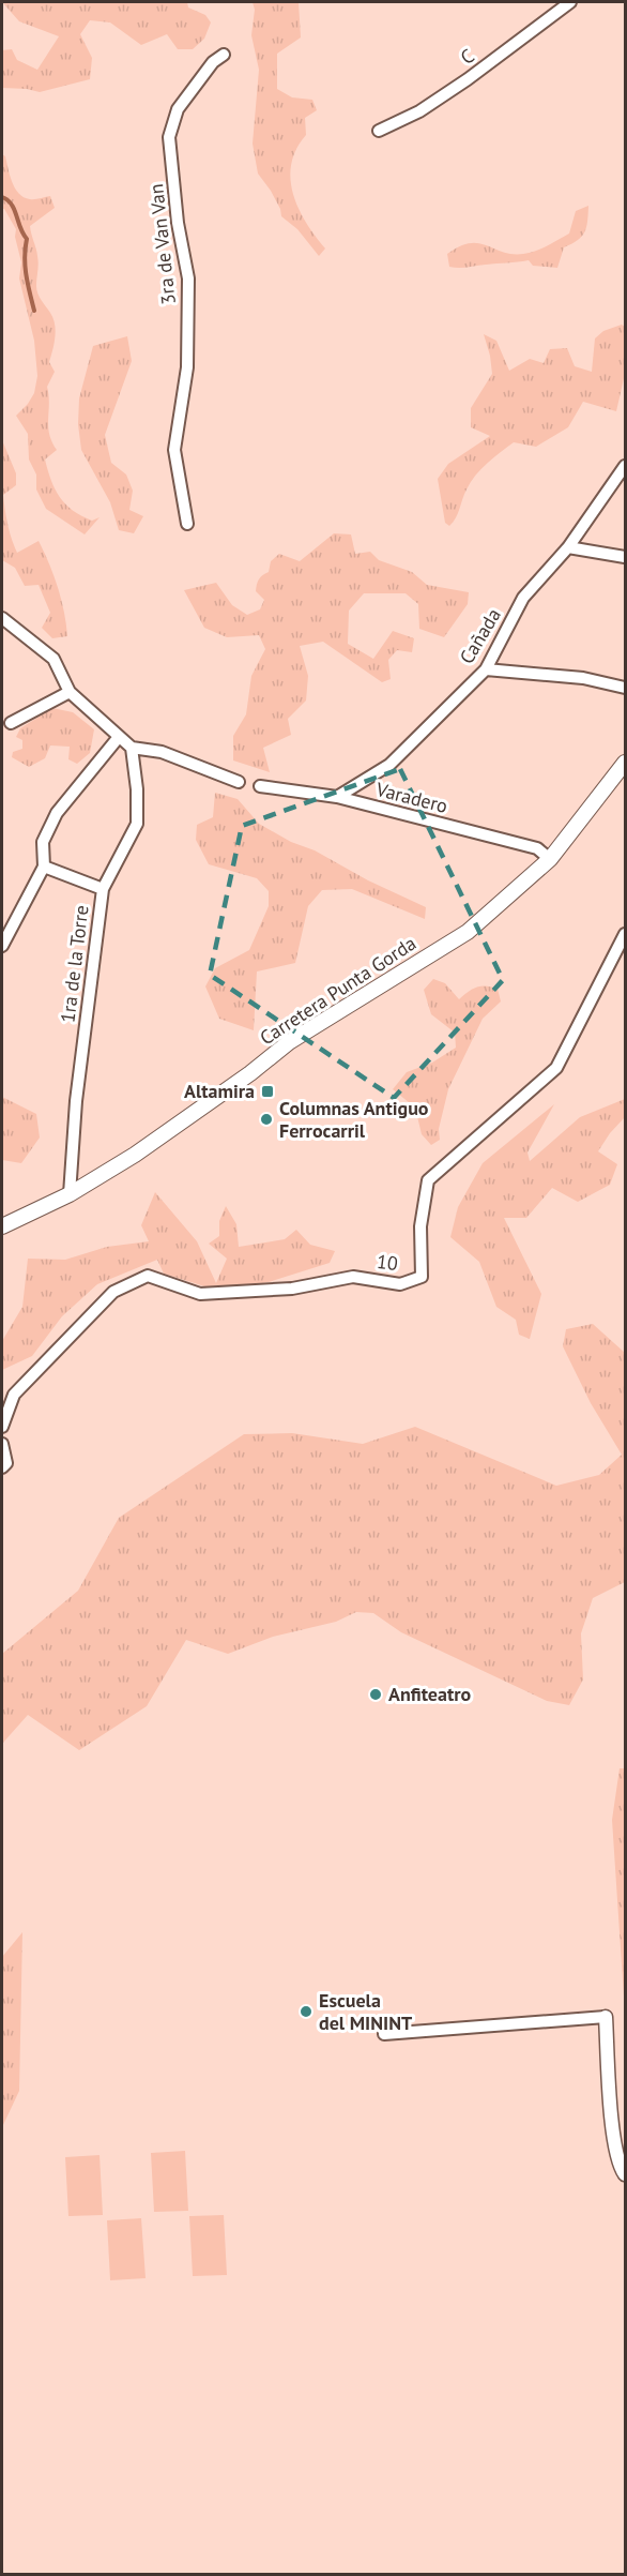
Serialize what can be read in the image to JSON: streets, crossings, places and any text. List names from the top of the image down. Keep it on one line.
{"streets":{"main road":["Carretera Punta Gorda"],"street":["C","3ra de Van Van","Cañada","Varadero","1ra de la Torre","10"]},"crossings":[["Cañada","Varadero"],["Varadero","Carretera Punta Gorda"],["1ra de la Torre","Carretera Punta Gorda"]],"places":{"transit":["Altamira"],"other":["Columnas Antiguo Ferrocarril","Anfiteatro","Escuela del MININT"]}}
